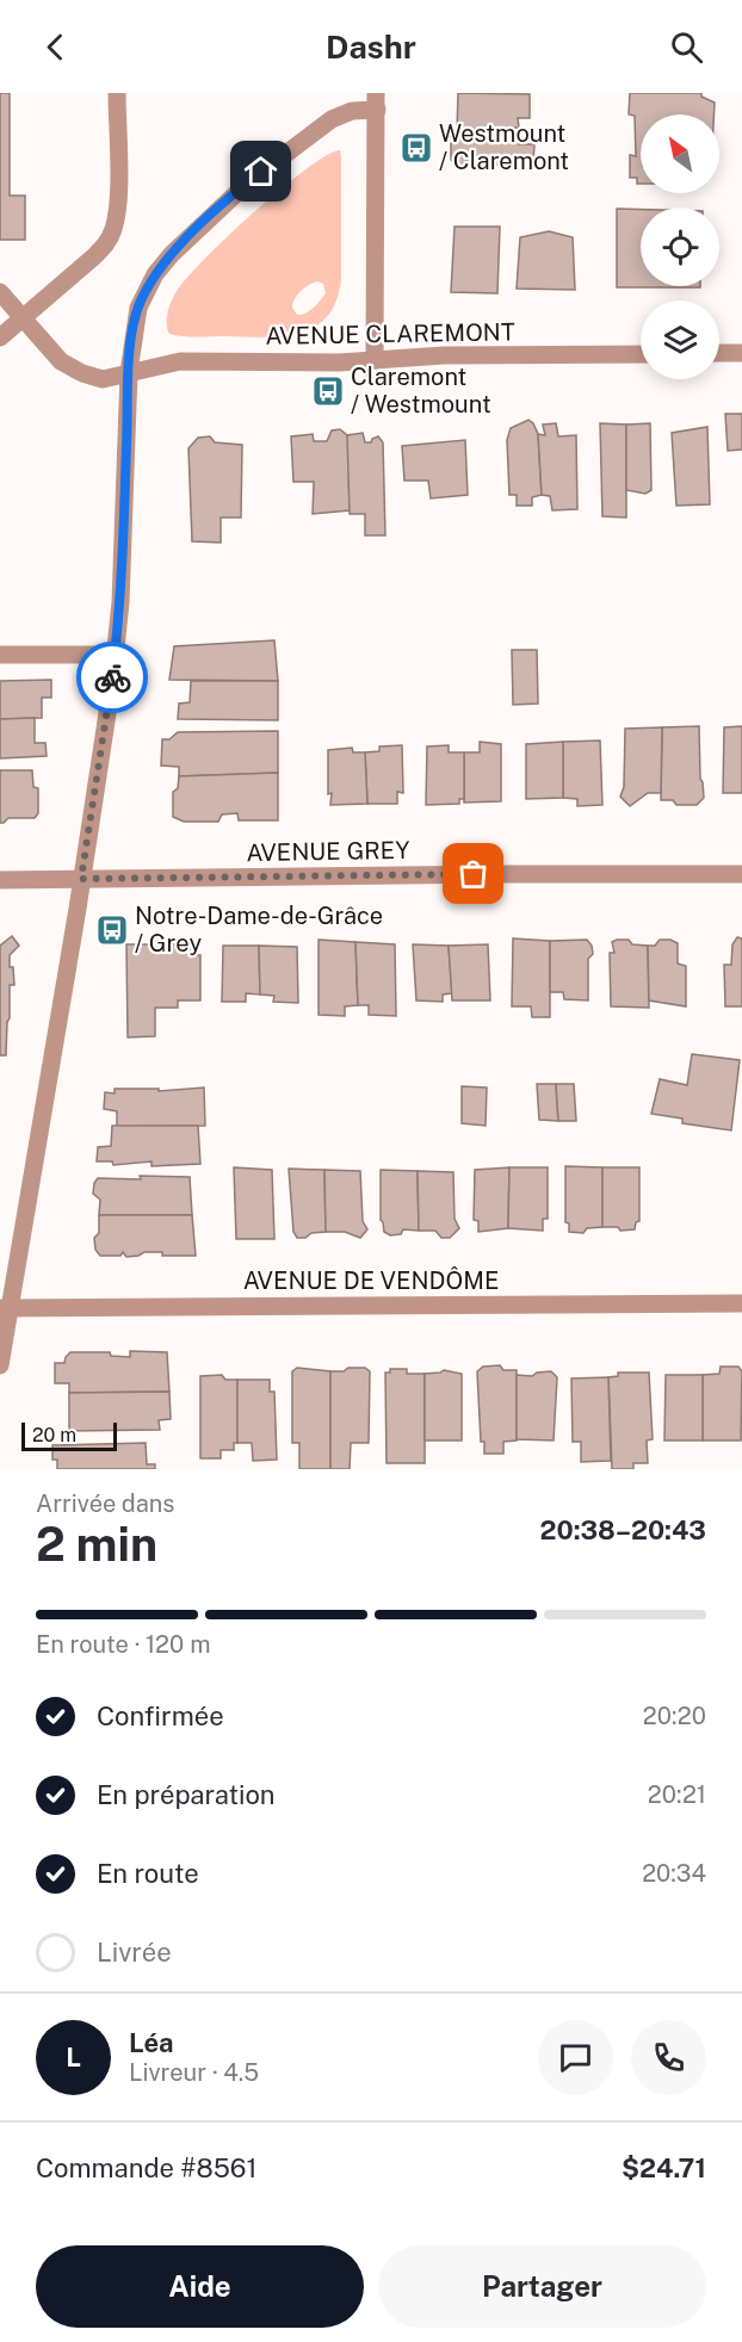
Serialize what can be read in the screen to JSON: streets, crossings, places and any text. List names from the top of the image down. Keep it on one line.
{"streets":{"street":["AVENUE CLAREMONT","AVENUE GREY","AVENUE DE VENDÔME"]},"places":{"bus stop":["Westmount / Claremont","Claremont / Westmount","Notre-Dame-de-Grâce / Grey"]},"scale_bar":"20 m","north":"top left","page":{"header":"Dashr","scale":"20 m","heading":["2 min","Arrivée dans","20:38–20:43"],"panel":["Léa","Livreur · 4.5","Commande #8561","$24.71"],"bar":"En route · 120 m","list":[["Confirmée","20:20"],["En préparation","20:21"],["En route","20:34"],"Livrée"],"round":"L","buttons":["Aide","Partager"]}}
